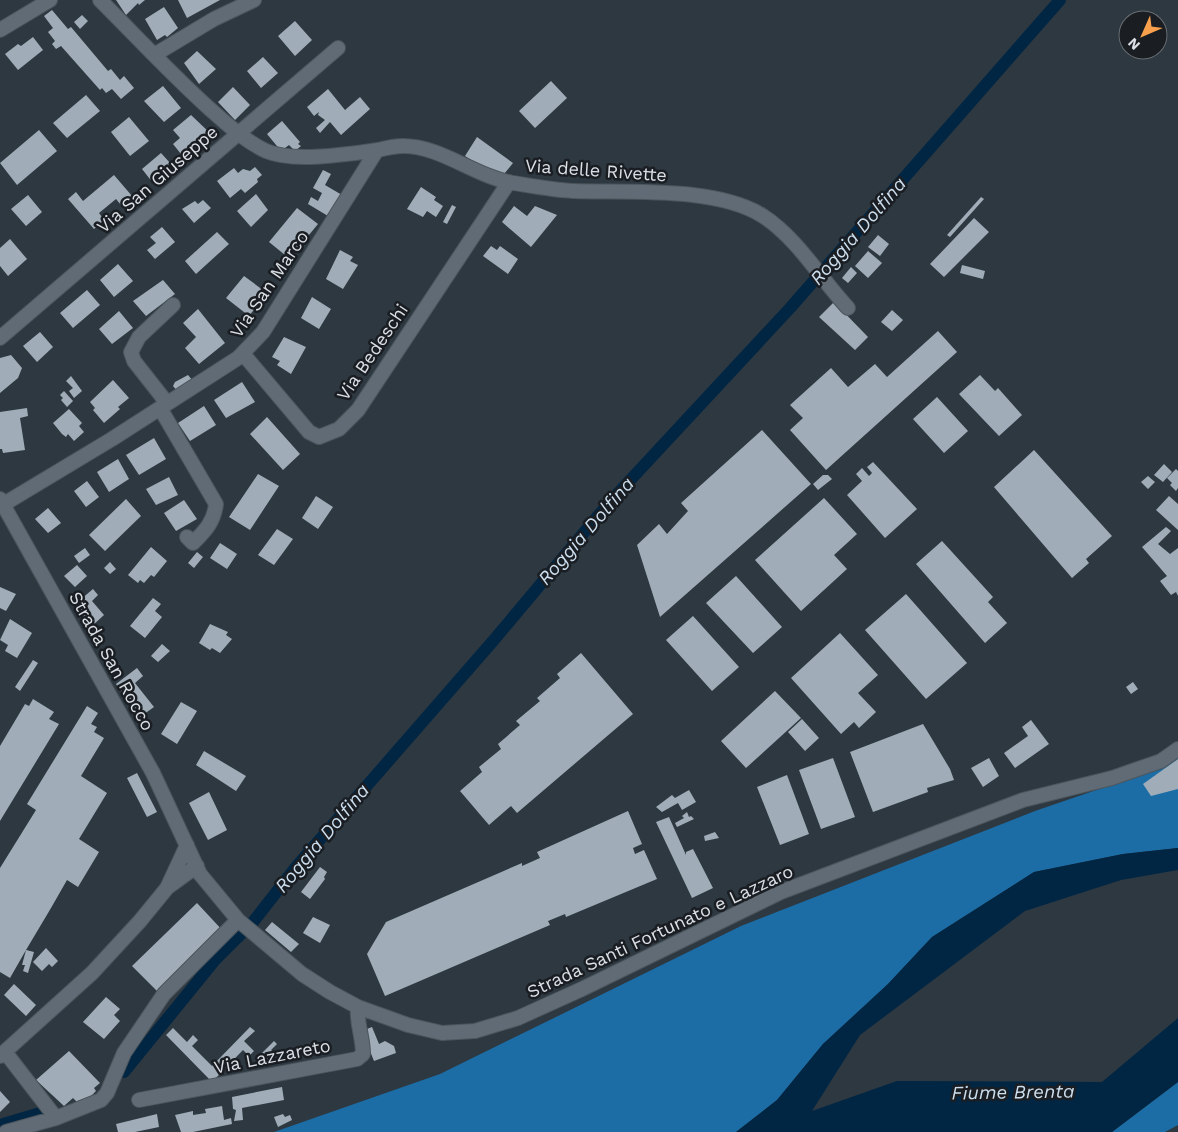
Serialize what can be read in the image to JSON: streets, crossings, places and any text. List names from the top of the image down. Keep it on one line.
{"streets":{"street":["Via delle Rivette","Via San Giuseppe","Via San Marco","Via Bedeschi","Strada San Rocco","Strada Santi Fortunato e Lazzaro","Via Lazzareto"]},"crossings":[["Via delle Rivette","Via San Giuseppe"],["Via delle Rivette","Via San Marco"],["Via delle Rivette","Via Bedeschi"],["Via San Marco","Via Bedeschi"],["Via San Marco","Strada San Rocco"],["Strada San Rocco","Strada Santi Fortunato e Lazzaro"],["Strada Santi Fortunato e Lazzaro","Via Lazzareto"]],"water":["Roggia Dolfina","Fiume Brenta"],"north":"bottom left"}
